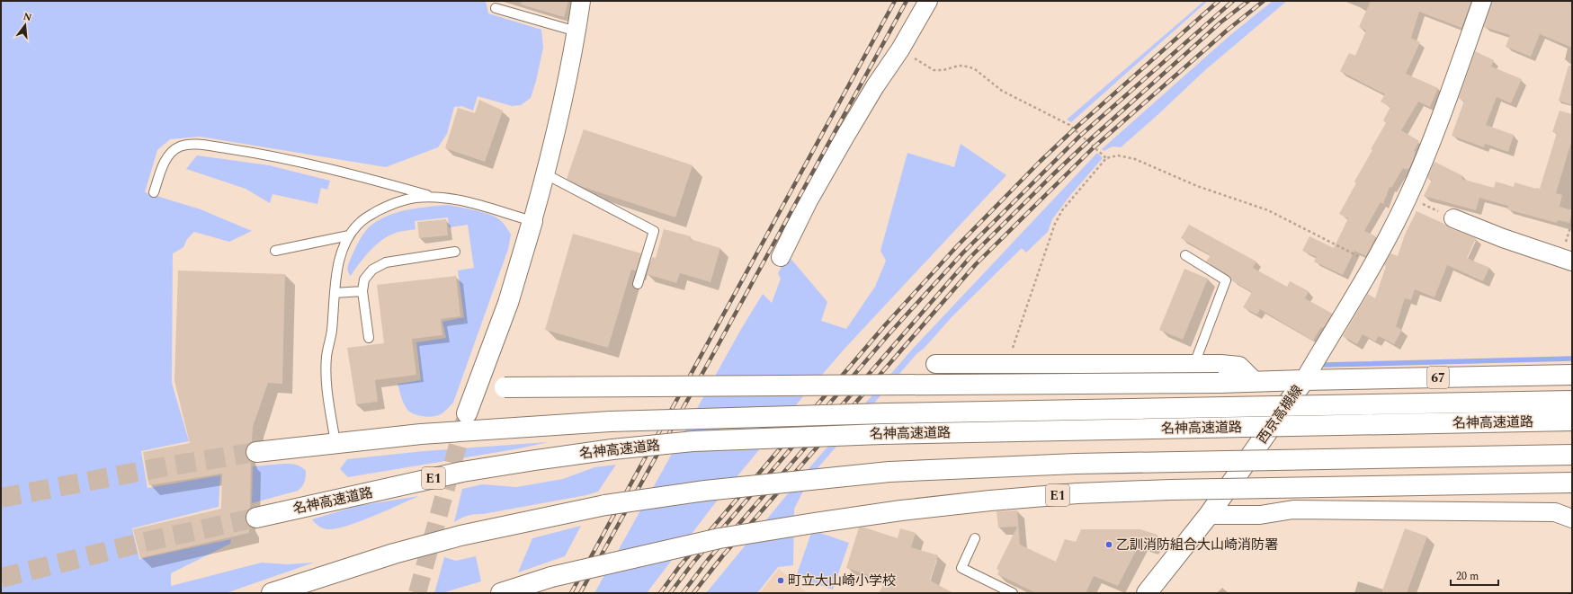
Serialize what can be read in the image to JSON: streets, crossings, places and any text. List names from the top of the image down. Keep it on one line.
{"streets":{"main road":["67","西京高槻線","名神高速道路","E1"]},"places":["乙訓消防組合大山崎消防署","町立大山崎小学校"],"scale_bar":"20 m","north":"top"}
